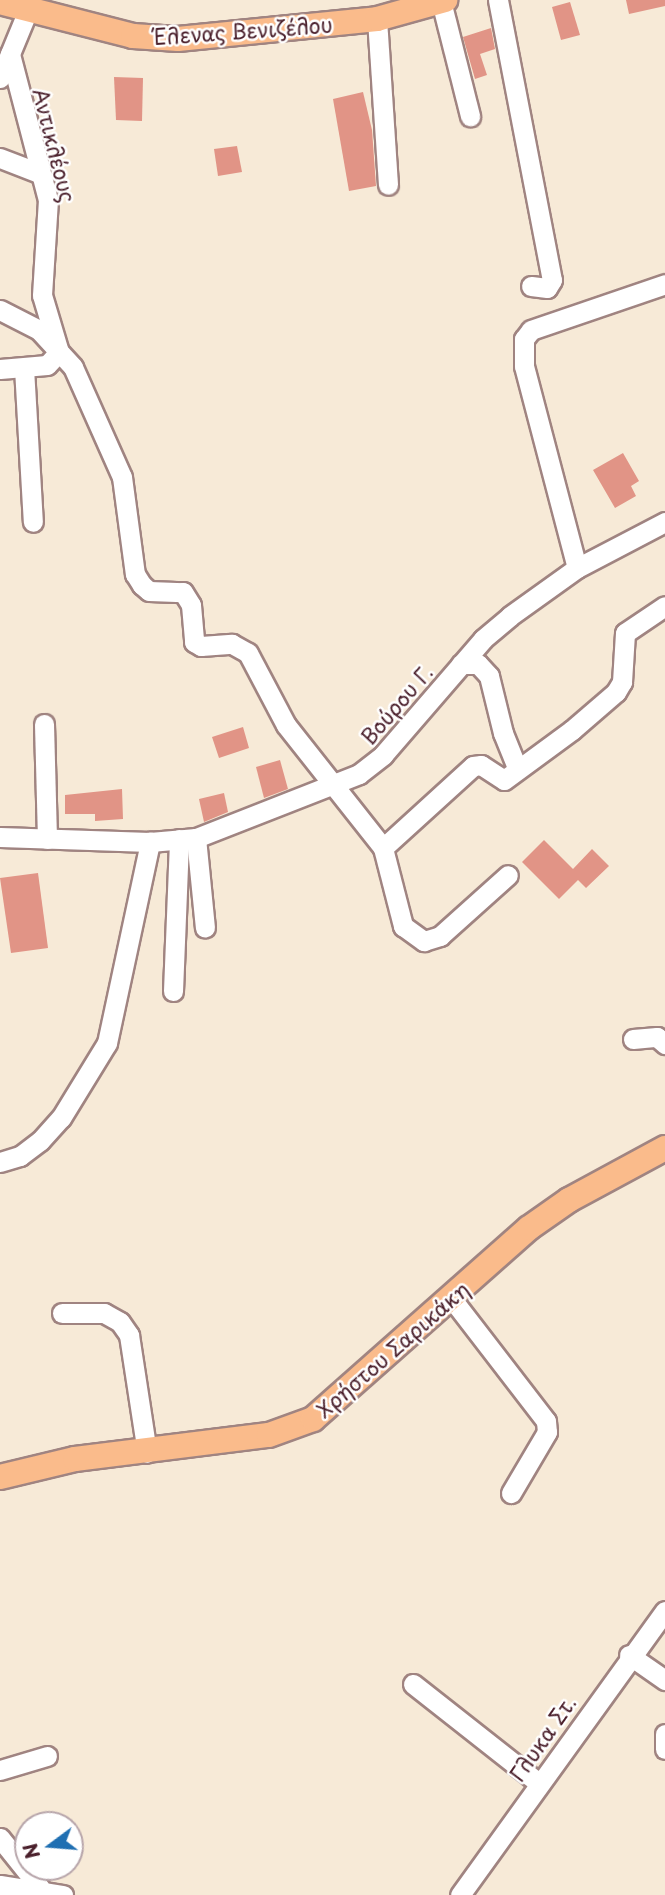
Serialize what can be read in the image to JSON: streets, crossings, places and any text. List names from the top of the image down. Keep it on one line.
{"streets":{"main road":["Έλενας Βενιζέλου","Χρήστου Σαρικάκη"],"street":["Αντικλέους","Βούρου Γ.","Γλυκα Στ."]},"north":"left"}
